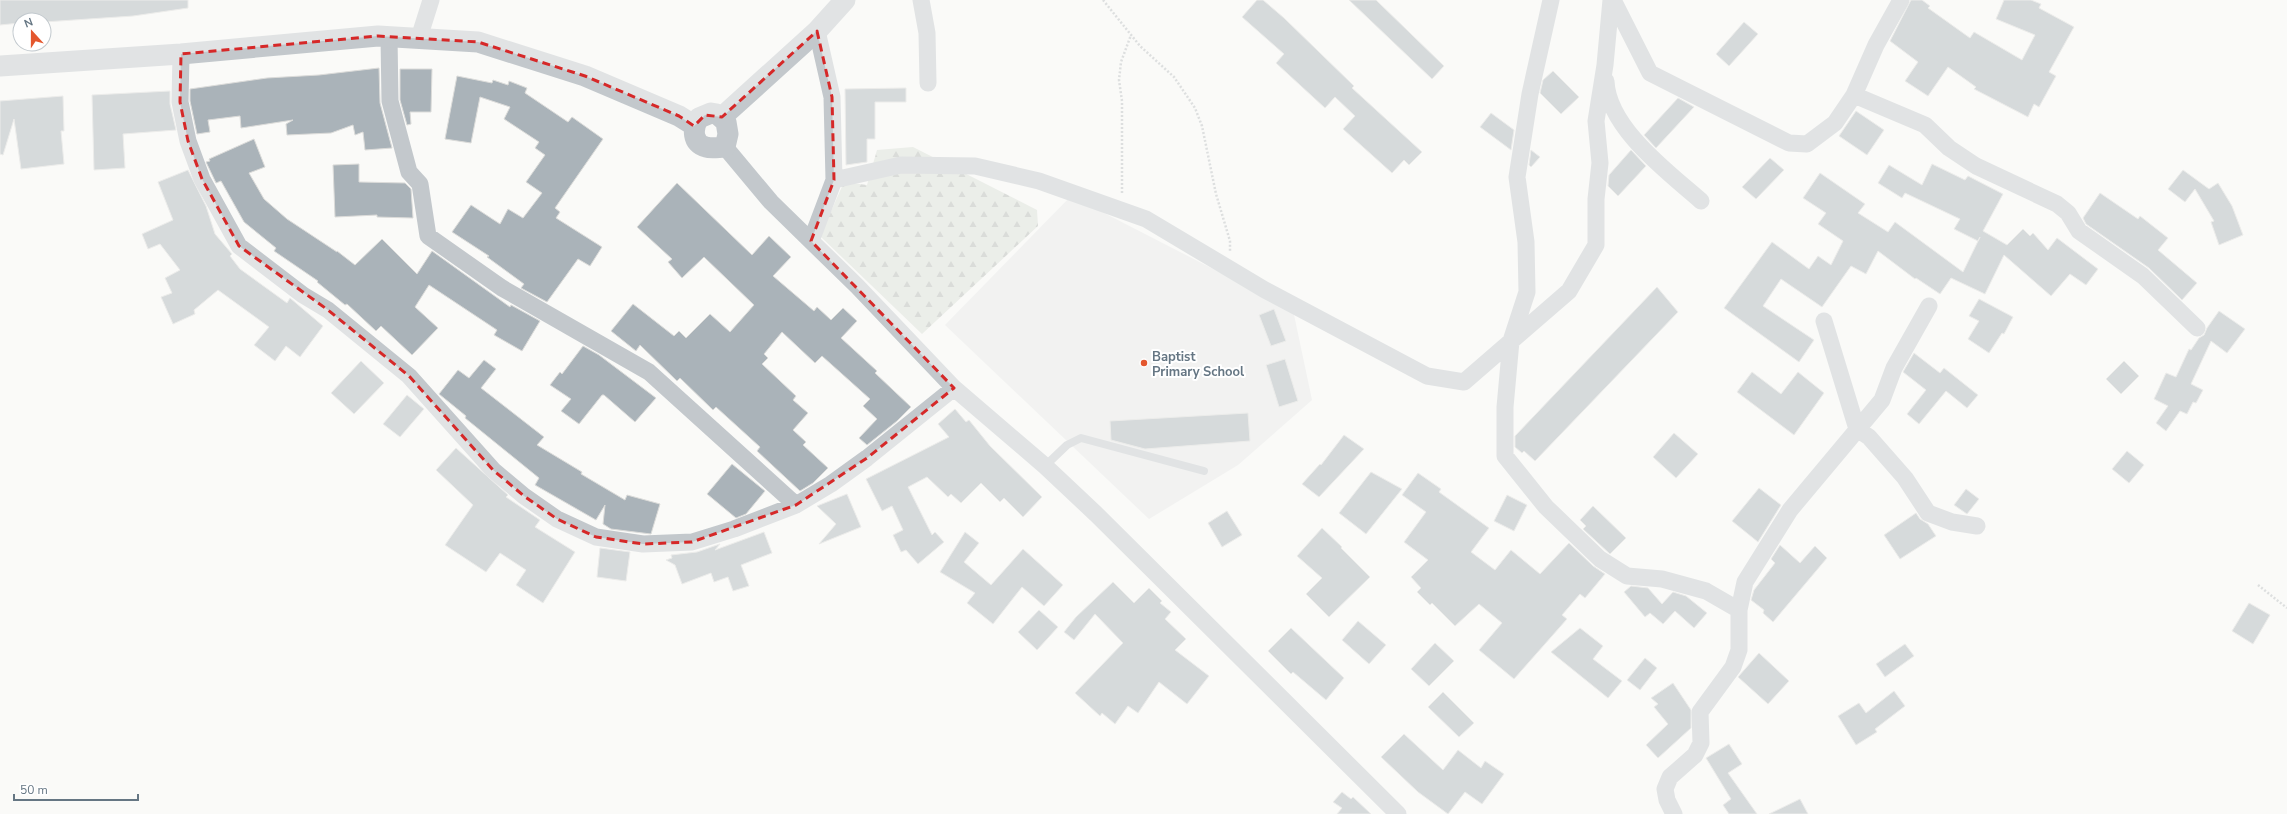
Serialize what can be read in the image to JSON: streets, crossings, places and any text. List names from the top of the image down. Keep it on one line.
{"places":["Baptist Primary School"],"scale_bar":"50 m","north":"top"}
